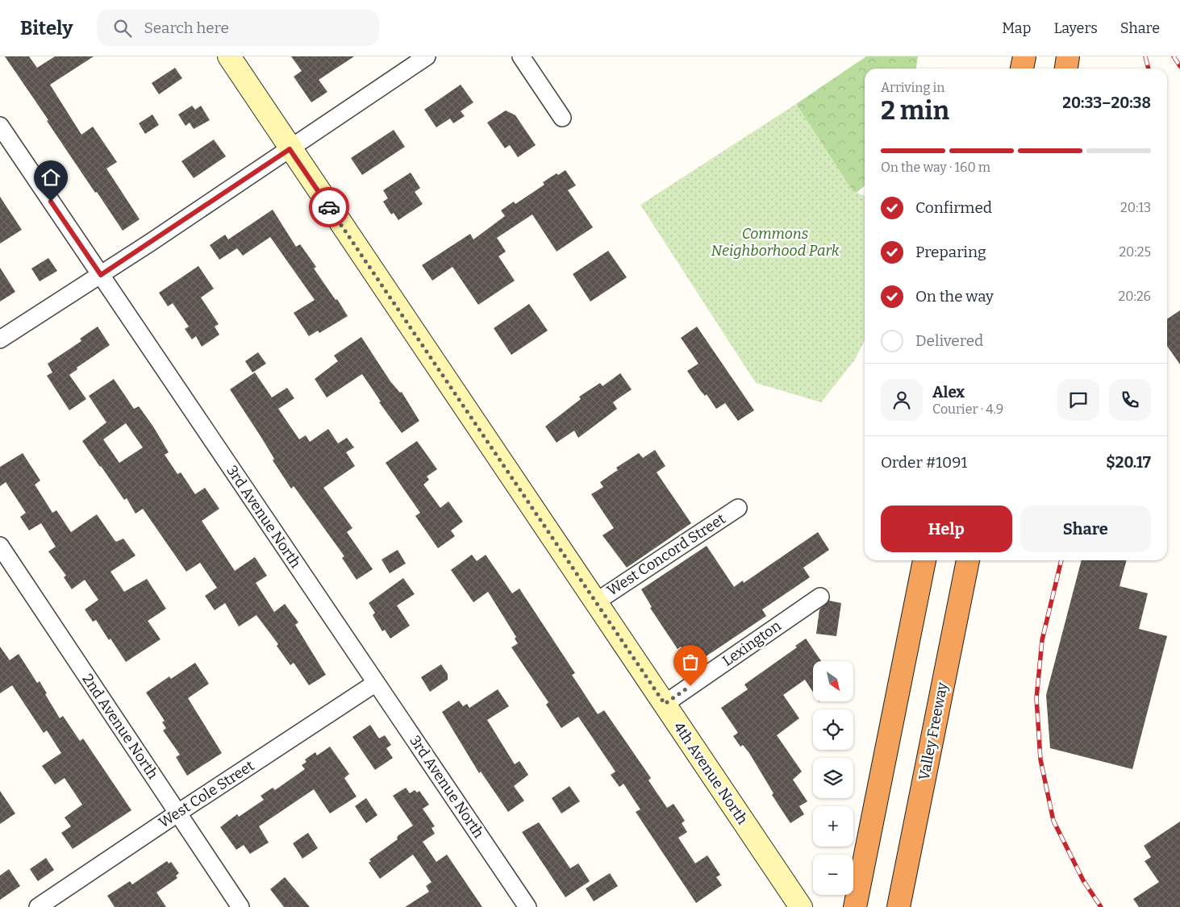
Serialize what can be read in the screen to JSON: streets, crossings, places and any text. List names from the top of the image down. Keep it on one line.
{"streets":{"highway":["Valley Freeway"],"street":["3rd Avenue North","West Concord Street","Lexington","2nd Avenue North","4th Avenue North","West Cole Street"]},"crossings":[["3rd Avenue North","West Cole Street"],["West Concord Street","4th Avenue North"],["Lexington","4th Avenue North"],["2nd Avenue North","West Cole Street"]],"parks":["Commons Neighborhood Park"],"north":"bottom right","page":{"header":"Bitely","search":"Search here","nav":["Map","Layers","Share"],"heading":["2 min","Arriving in","20:33–20:38"],"panel":["Alex","Courier · 4.9","Order #1091","$20.17"],"bar":"On the way · 160 m","list":[["Confirmed","20:13"],["Preparing","20:25"],["On the way","20:26"],"Delivered"],"buttons":["Help","Share"],"map_buttons":["+","−"]}}
